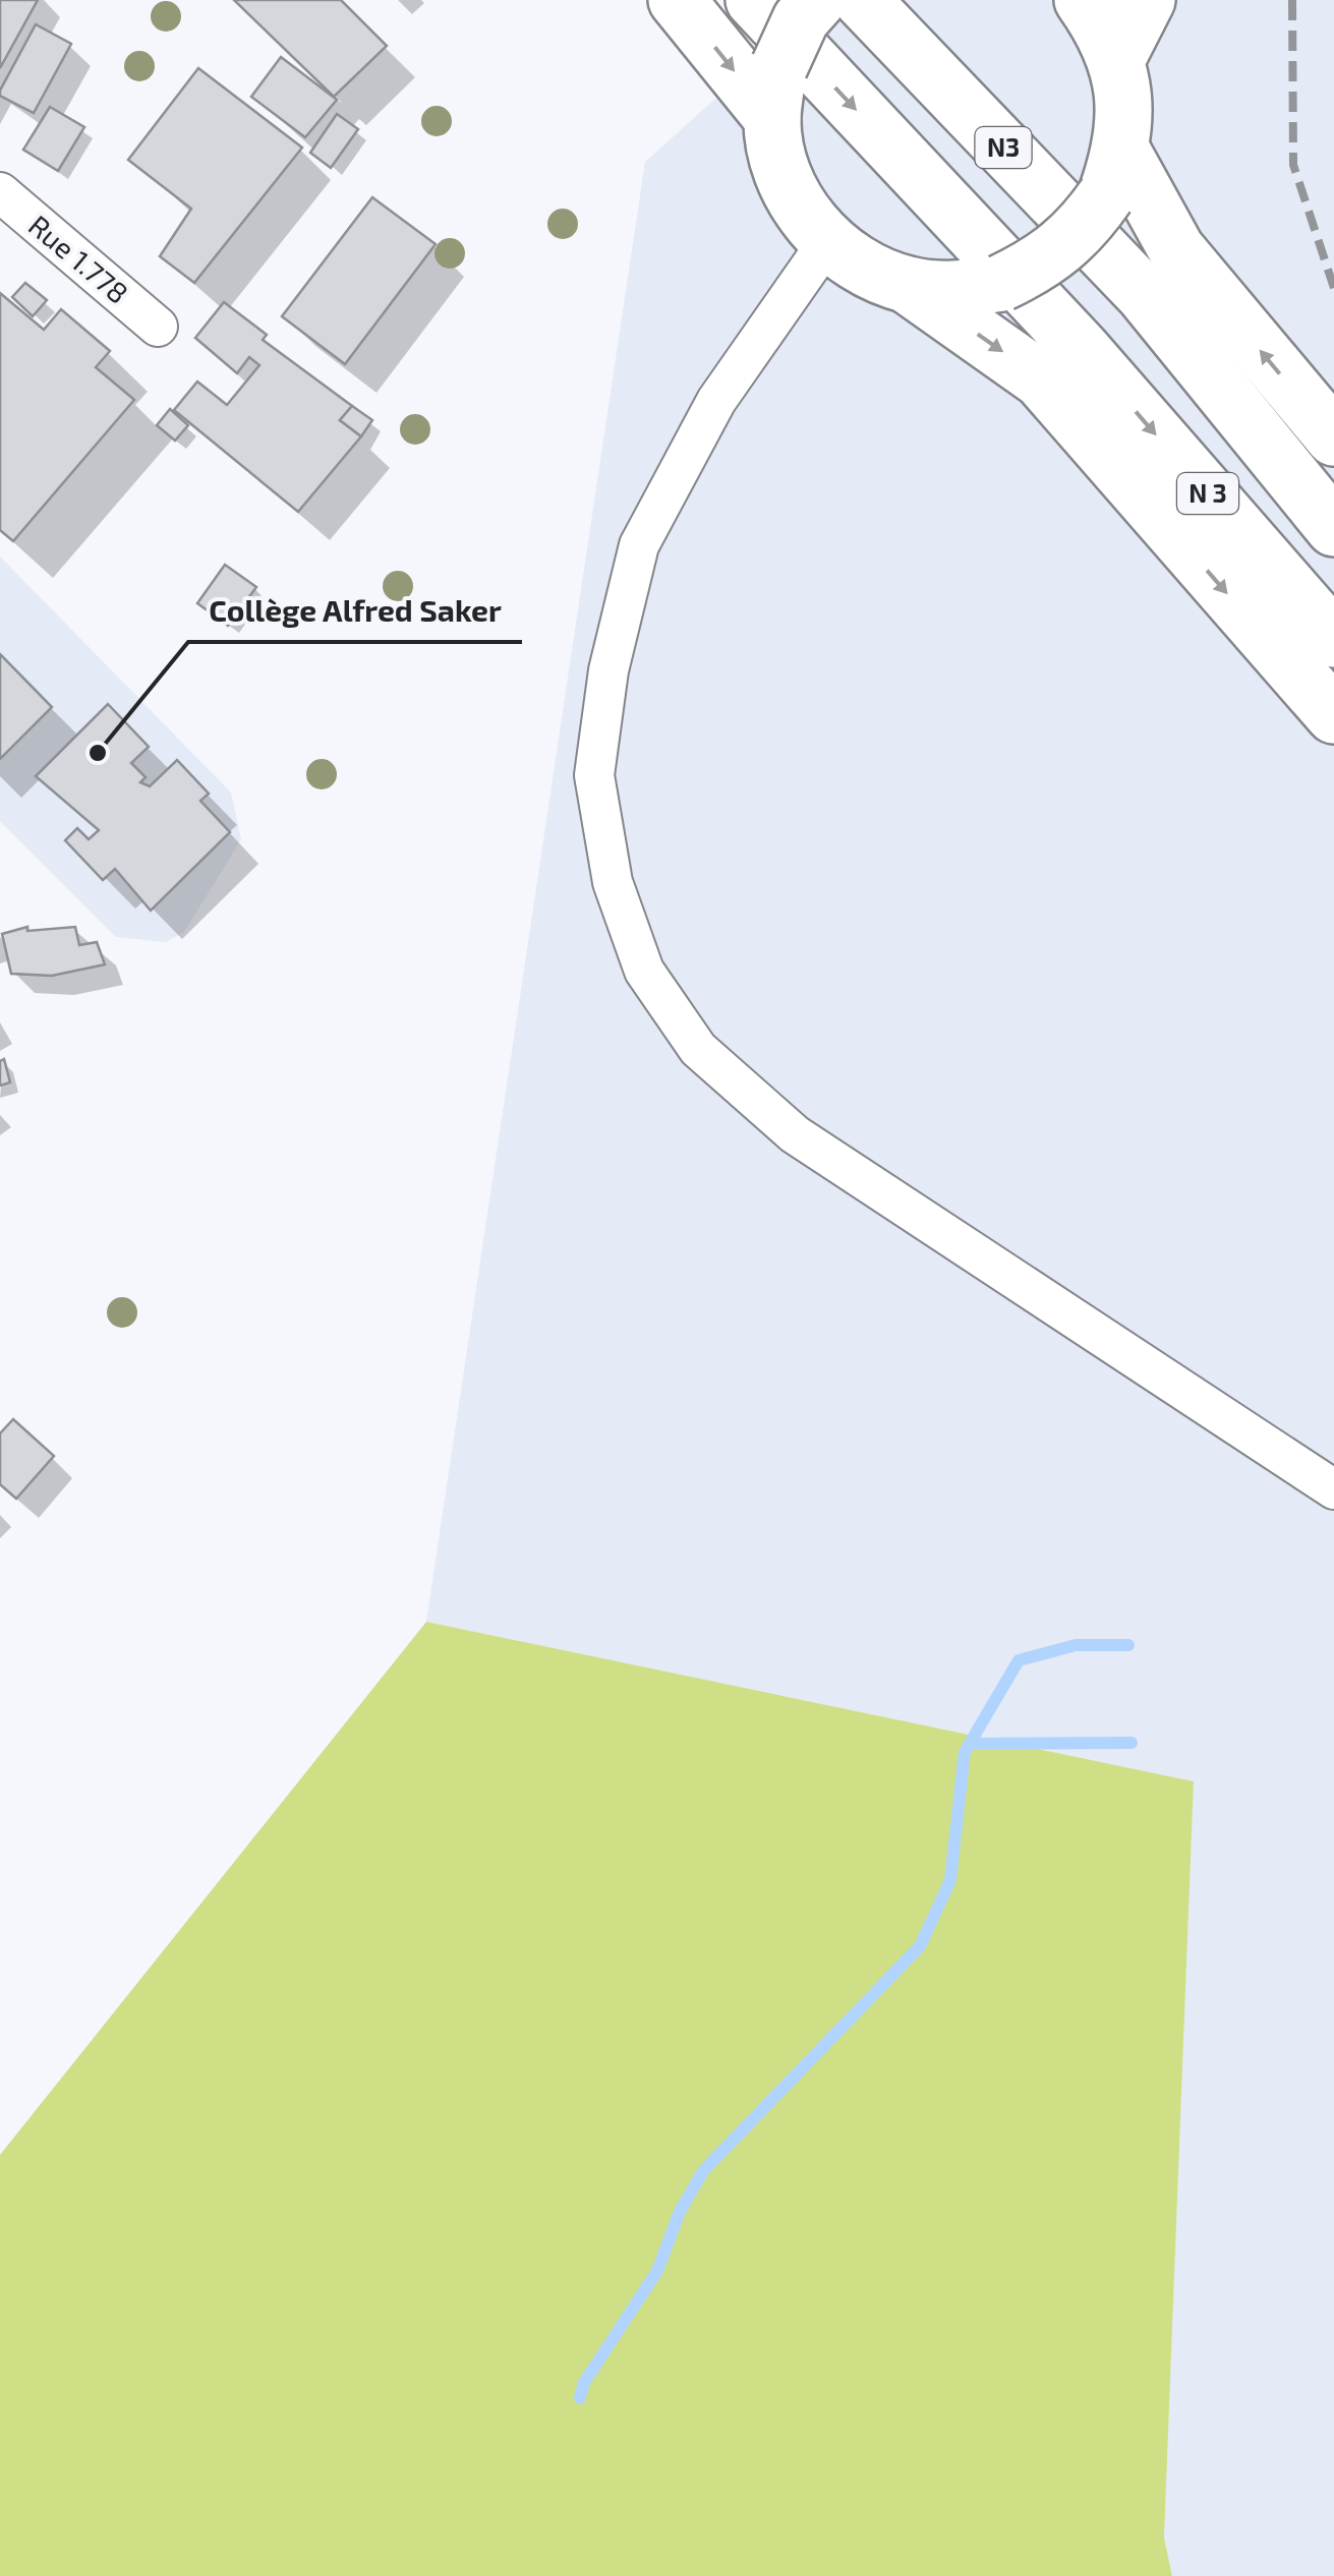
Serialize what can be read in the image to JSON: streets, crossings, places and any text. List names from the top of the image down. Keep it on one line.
{"streets":{"main road":["N3","N 3"],"street":["Rue 1.778"]},"places":["Collège Alfred Saker"]}
